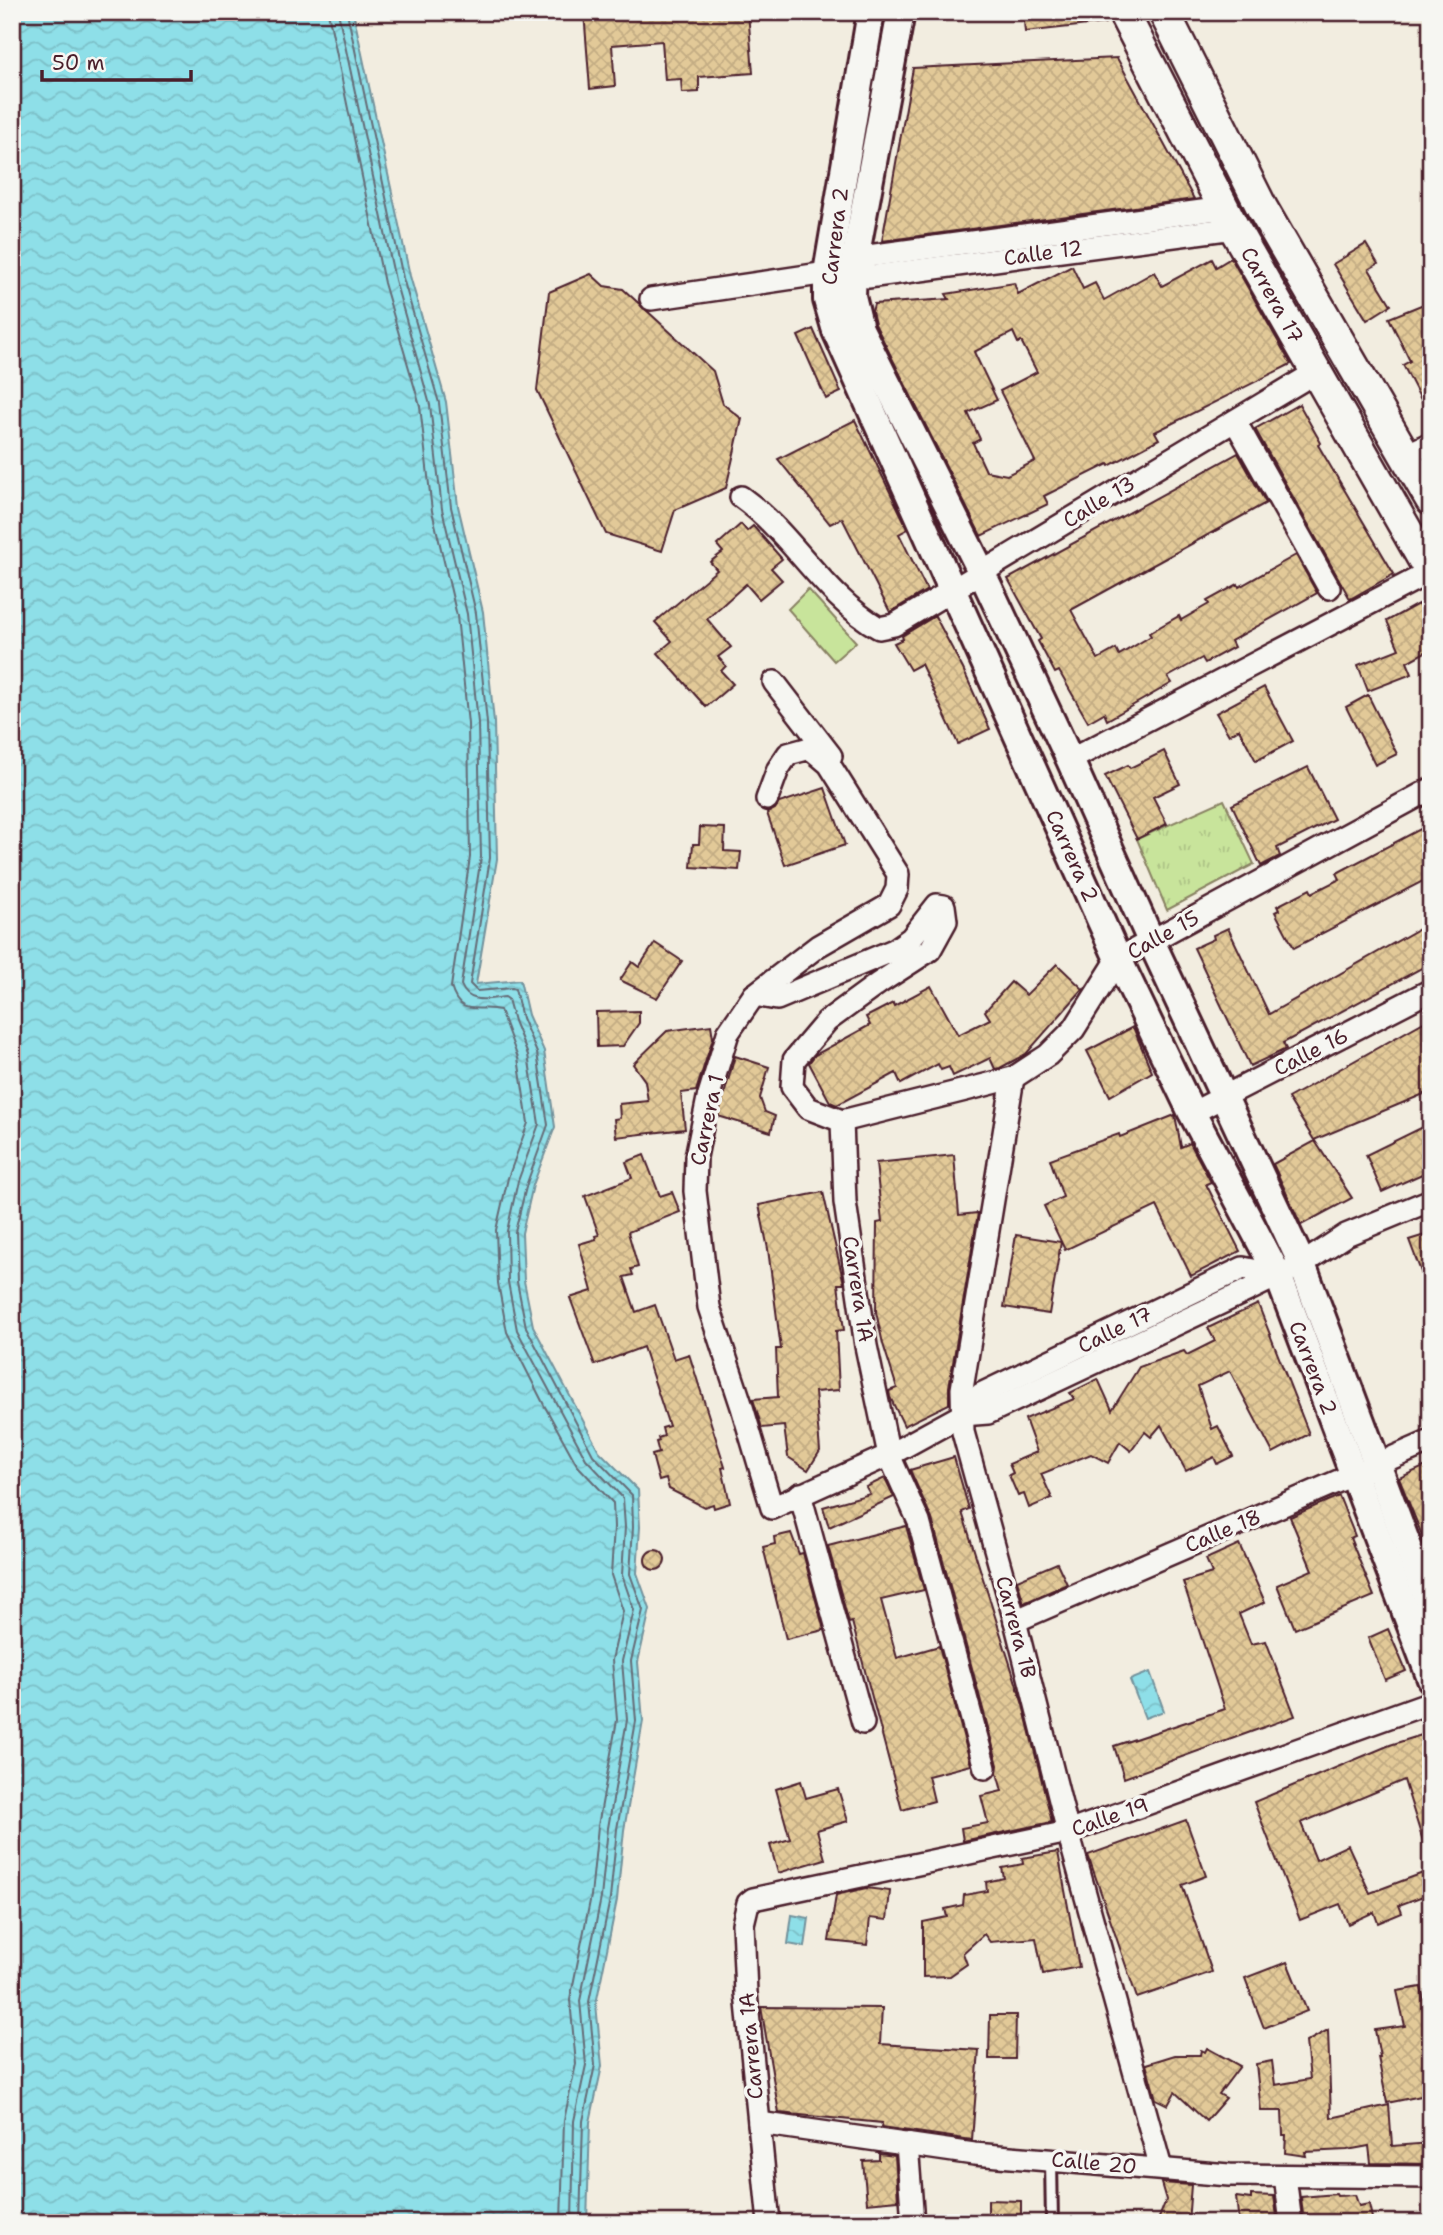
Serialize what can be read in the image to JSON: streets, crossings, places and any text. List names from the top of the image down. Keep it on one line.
{"streets":{"main road":["Carrera 17"],"street":["Carrera 2","Calle 12","Calle 13","Calle 15","Calle 16","Carrera 1","Carrera 1A","Calle 17","Calle 18","Carrera 1B","Calle 19","Calle 20"]},"crossings":[["Carrera 2","Calle 12"],["Carrera 2","Calle 13"],["Carrera 2","Calle 15"],["Carrera 2","Calle 16"],["Carrera 2","Calle 17"],["Carrera 2","Calle 18"],["Calle 12","Carrera 17"],["Carrera 17","Calle 13"],["Calle 15","Carrera 1A"],["Calle 15","Carrera 1B"],["Carrera 1","Calle 17"],["Carrera 1A","Calle 17"],["Carrera 1A","Calle 19"],["Carrera 1A","Calle 20"],["Calle 17","Carrera 1B"],["Calle 18","Carrera 1B"],["Carrera 1B","Calle 19"],["Carrera 1B","Calle 20"]],"scale_bar":"50 m"}
